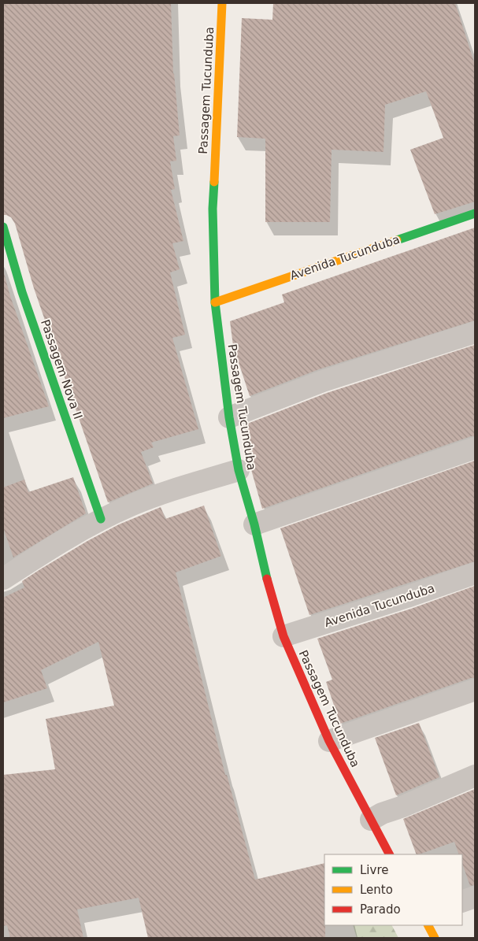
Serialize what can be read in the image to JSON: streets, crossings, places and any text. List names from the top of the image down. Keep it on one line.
{"streets":{"street":["Passagem Tucunduba","Avenida Tucunduba","Passagem Nova II"]},"crossings":[["Passagem Tucunduba","Avenida Tucunduba"]],"legend":["Livre","Lento","Parado"]}
